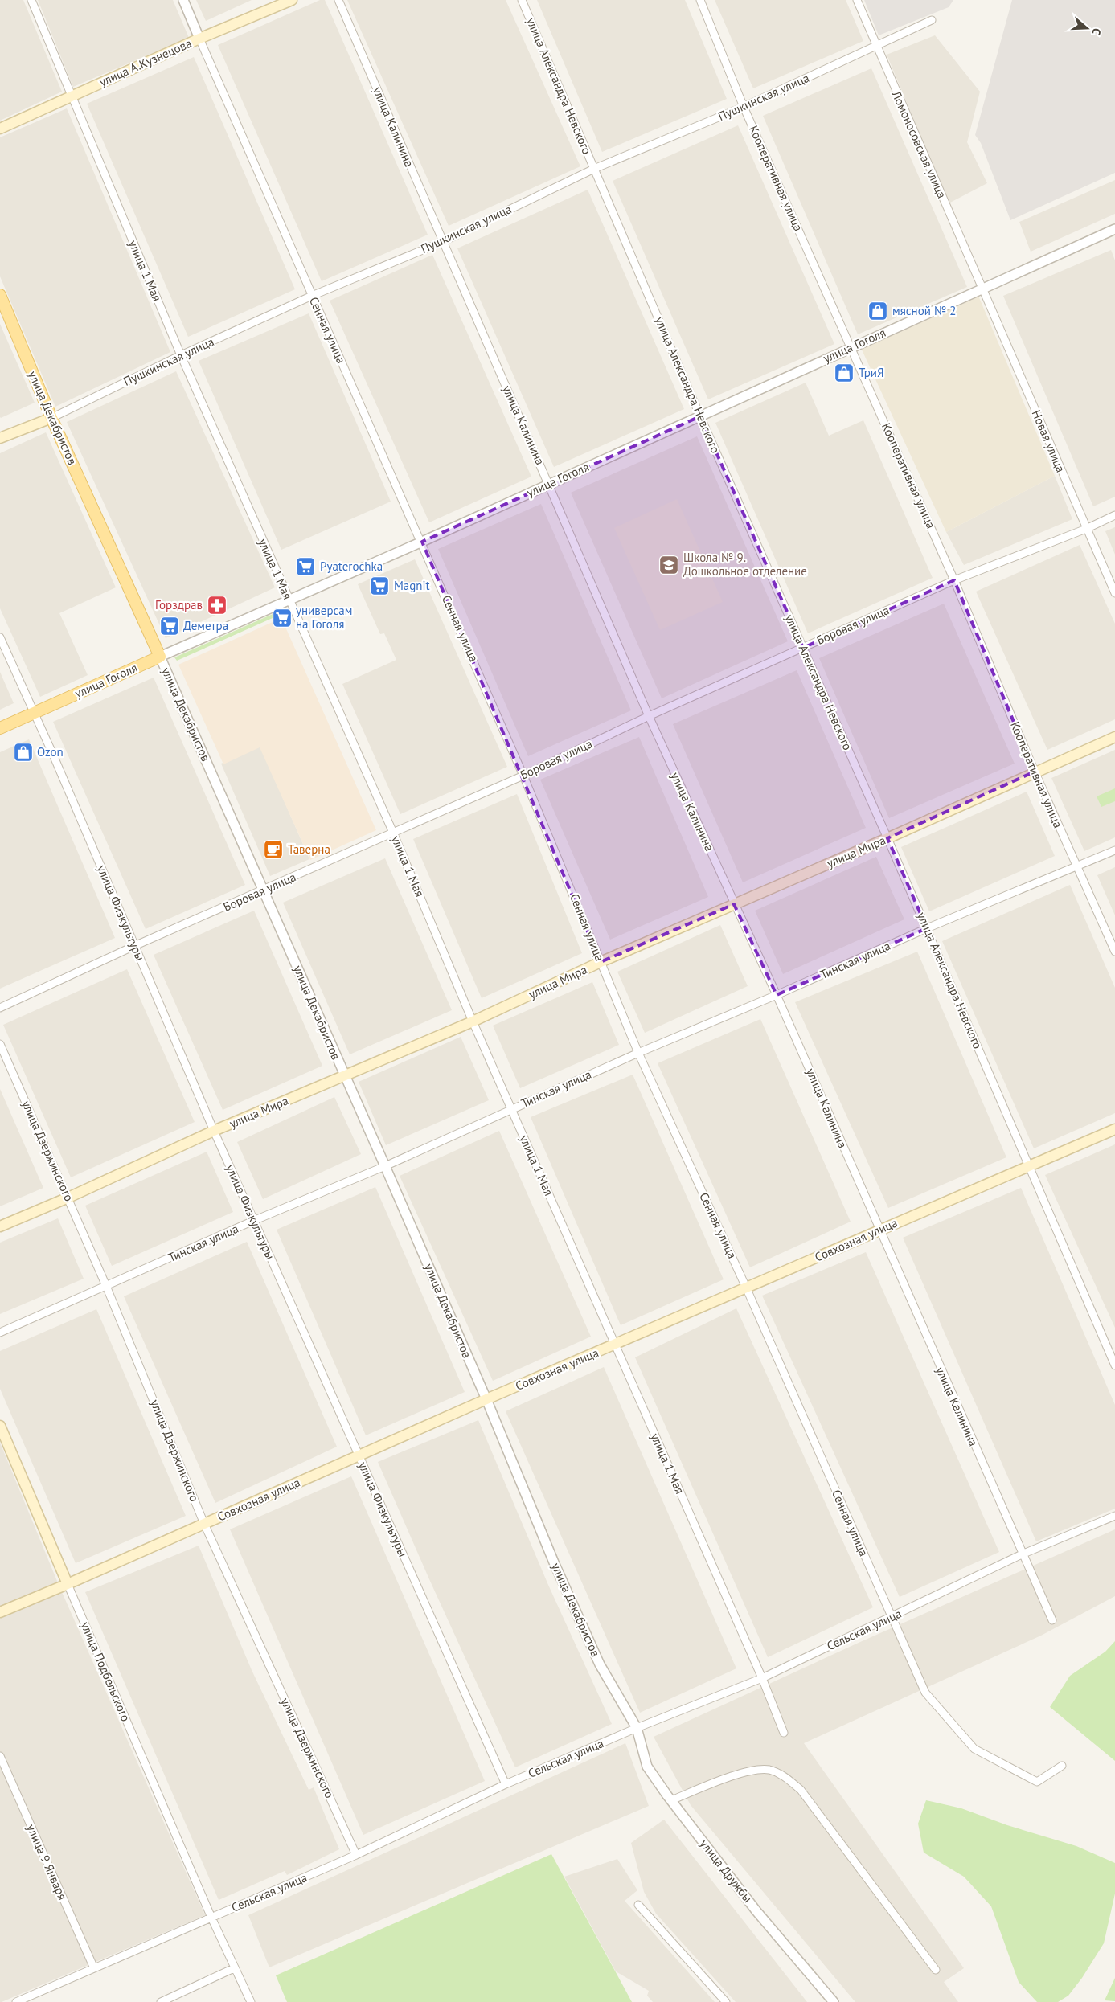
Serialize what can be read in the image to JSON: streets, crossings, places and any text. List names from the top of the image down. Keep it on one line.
{"streets":{"main road":["улица А.Кузнецова","Пушкинская улица","улица Гоголя","улица Декабристов","улица Мира","Совхозная улица","улица Подбельского"],"street":["улица Александра Невского","улица Калинина","Ломоносовская улица","Кооперативная улица","улица 1 Мая","Сенная улица","Новая улица","Боровая улица","улица Физкультуры","Тинская улица","улица Дзержинского","Сельская улица","улица 9 Января","улица Дружбы"]},"crossings":[["улица А.Кузнецова","улица 1 Мая"],["улица А.Кузнецова","Сенная улица"],["улица Александра Невского","Пушкинская улица"],["улица Александра Невского","улица Гоголя"],["улица Александра Невского","Боровая улица"],["улица Александра Невского","улица Мира"],["улица Александра Невского","Тинская улица"],["улица Александра Невского","Совхозная улица"],["Пушкинская улица","улица Калинина"],["Пушкинская улица","Ломоносовская улица"],["Пушкинская улица","Кооперативная улица"],["Пушкинская улица","улица 1 Мая"],["Пушкинская улица","Сенная улица"],["Пушкинская улица","улица Декабристов"],["улица Калинина","улица Гоголя"],["улица Калинина","Боровая улица"],["улица Калинина","улица Мира"],["улица Калинина","Тинская улица"],["улица Калинина","Совхозная улица"],["улица Калинина","Сельская улица"],["Ломоносовская улица","улица Гоголя"],["Ломоносовская улица","Новая улица"],["Кооперативная улица","улица Гоголя"],["Кооперативная улица","Боровая улица"],["Кооперативная улица","улица Мира"],["Кооперативная улица","Тинская улица"],["улица 1 Мая","улица Гоголя"],["улица 1 Мая","Боровая улица"],["улица 1 Мая","улица Мира"],["улица 1 Мая","Тинская улица"],["улица 1 Мая","Совхозная улица"],["улица 1 Мая","Сельская улица"],["Сенная улица","улица Гоголя"],["Сенная улица","Боровая улица"],["Сенная улица","улица Мира"],["Сенная улица","Тинская улица"],["Сенная улица","Совхозная улица"],["Сенная улица","Сельская улица"],["улица Гоголя","улица Декабристов"],["улица Гоголя","Новая улица"],["улица Гоголя","улица Физкультуры"],["улица Декабристов","Боровая улица"],["улица Декабристов","улица Мира"],["улица Декабристов","Тинская улица"],["улица Декабристов","Совхозная улица"],["улица Декабристов","Сельская улица"],["улица Декабристов","улица Дружбы"],["Новая улица","Боровая улица"],["Боровая улица","улица Физкультуры"],["улица Мира","улица Физкультуры"],["улица Мира","улица Дзержинского"],["улица Физкультуры","Тинская улица"],["улица Физкультуры","Совхозная улица"],["улица Физкультуры","Сельская улица"],["Тинская улица","улица Дзержинского"],["улица Дзержинского","Совхозная улица"],["улица Дзержинского","Сельская улица"],["Совхозная улица","улица Подбельского"],["Сельская улица","улица Подбельского"],["Сельская улица","улица 9 Января"],["Сельская улица","улица Дружбы"]],"places":{"shop":["мясной № 2","ТриЯ","Ozon"],"school or university":["Школа № 9. Дошкольное отделение"],"supermarket":["Pyaterochka","Magnit","универсам на Гоголя","Деметра"],"pharmacy":["Горздрав"],"cafe":["Таверна"]},"north":"right"}
